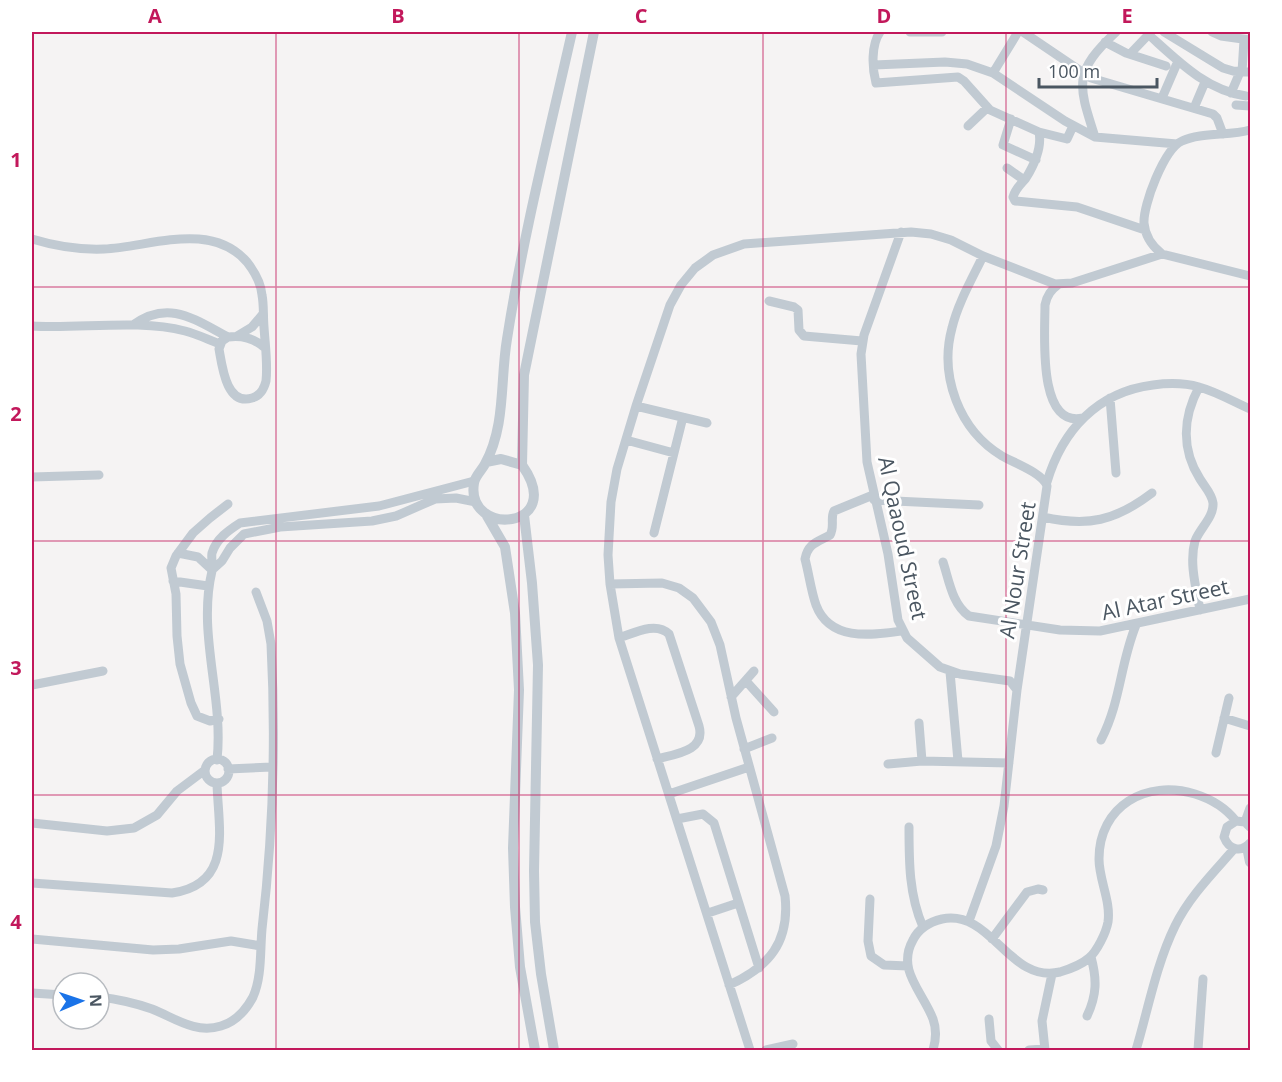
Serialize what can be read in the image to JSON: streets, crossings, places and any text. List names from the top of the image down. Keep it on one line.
{"streets":{"street":["Al Qaaoud Street","Al Nour Street","Al Atar Street"]},"crossings":[["Al Qaaoud Street","Al Nour Street"],["Al Nour Street","Al Atar Street"]],"scale_bar":"100 m","north":"right","grid":{"columns":["A","B","C","D","E"],"rows":["1","2","3","4"]}}
